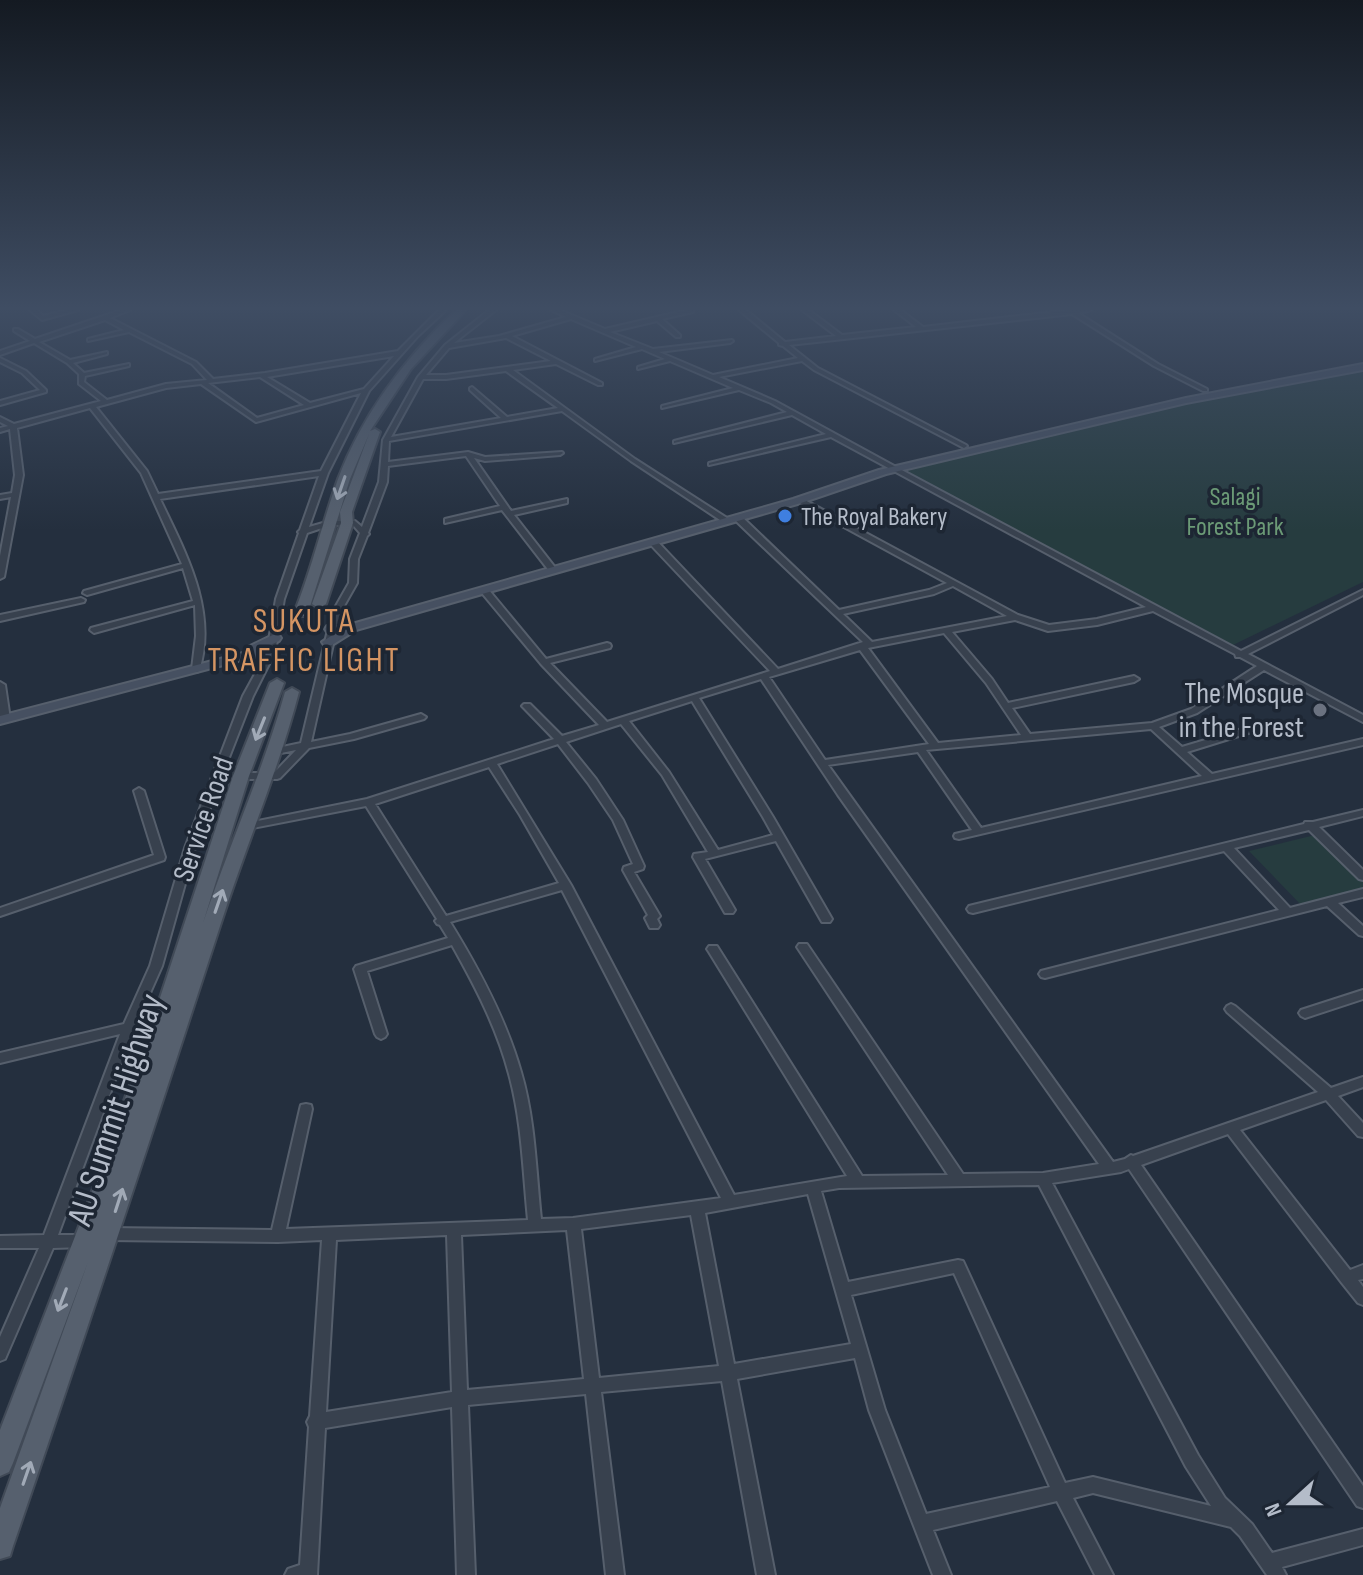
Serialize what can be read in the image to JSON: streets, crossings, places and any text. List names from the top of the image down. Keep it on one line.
{"streets":{"main road":["AU Summit Highway"],"street":["Service Road"]},"districts":["SUKUTA TRAFFIC LIGHT"],"parks":["Salagi Forest Park"],"places":["The Royal Bakery","The Mosque in the Forest"],"north":"left"}
